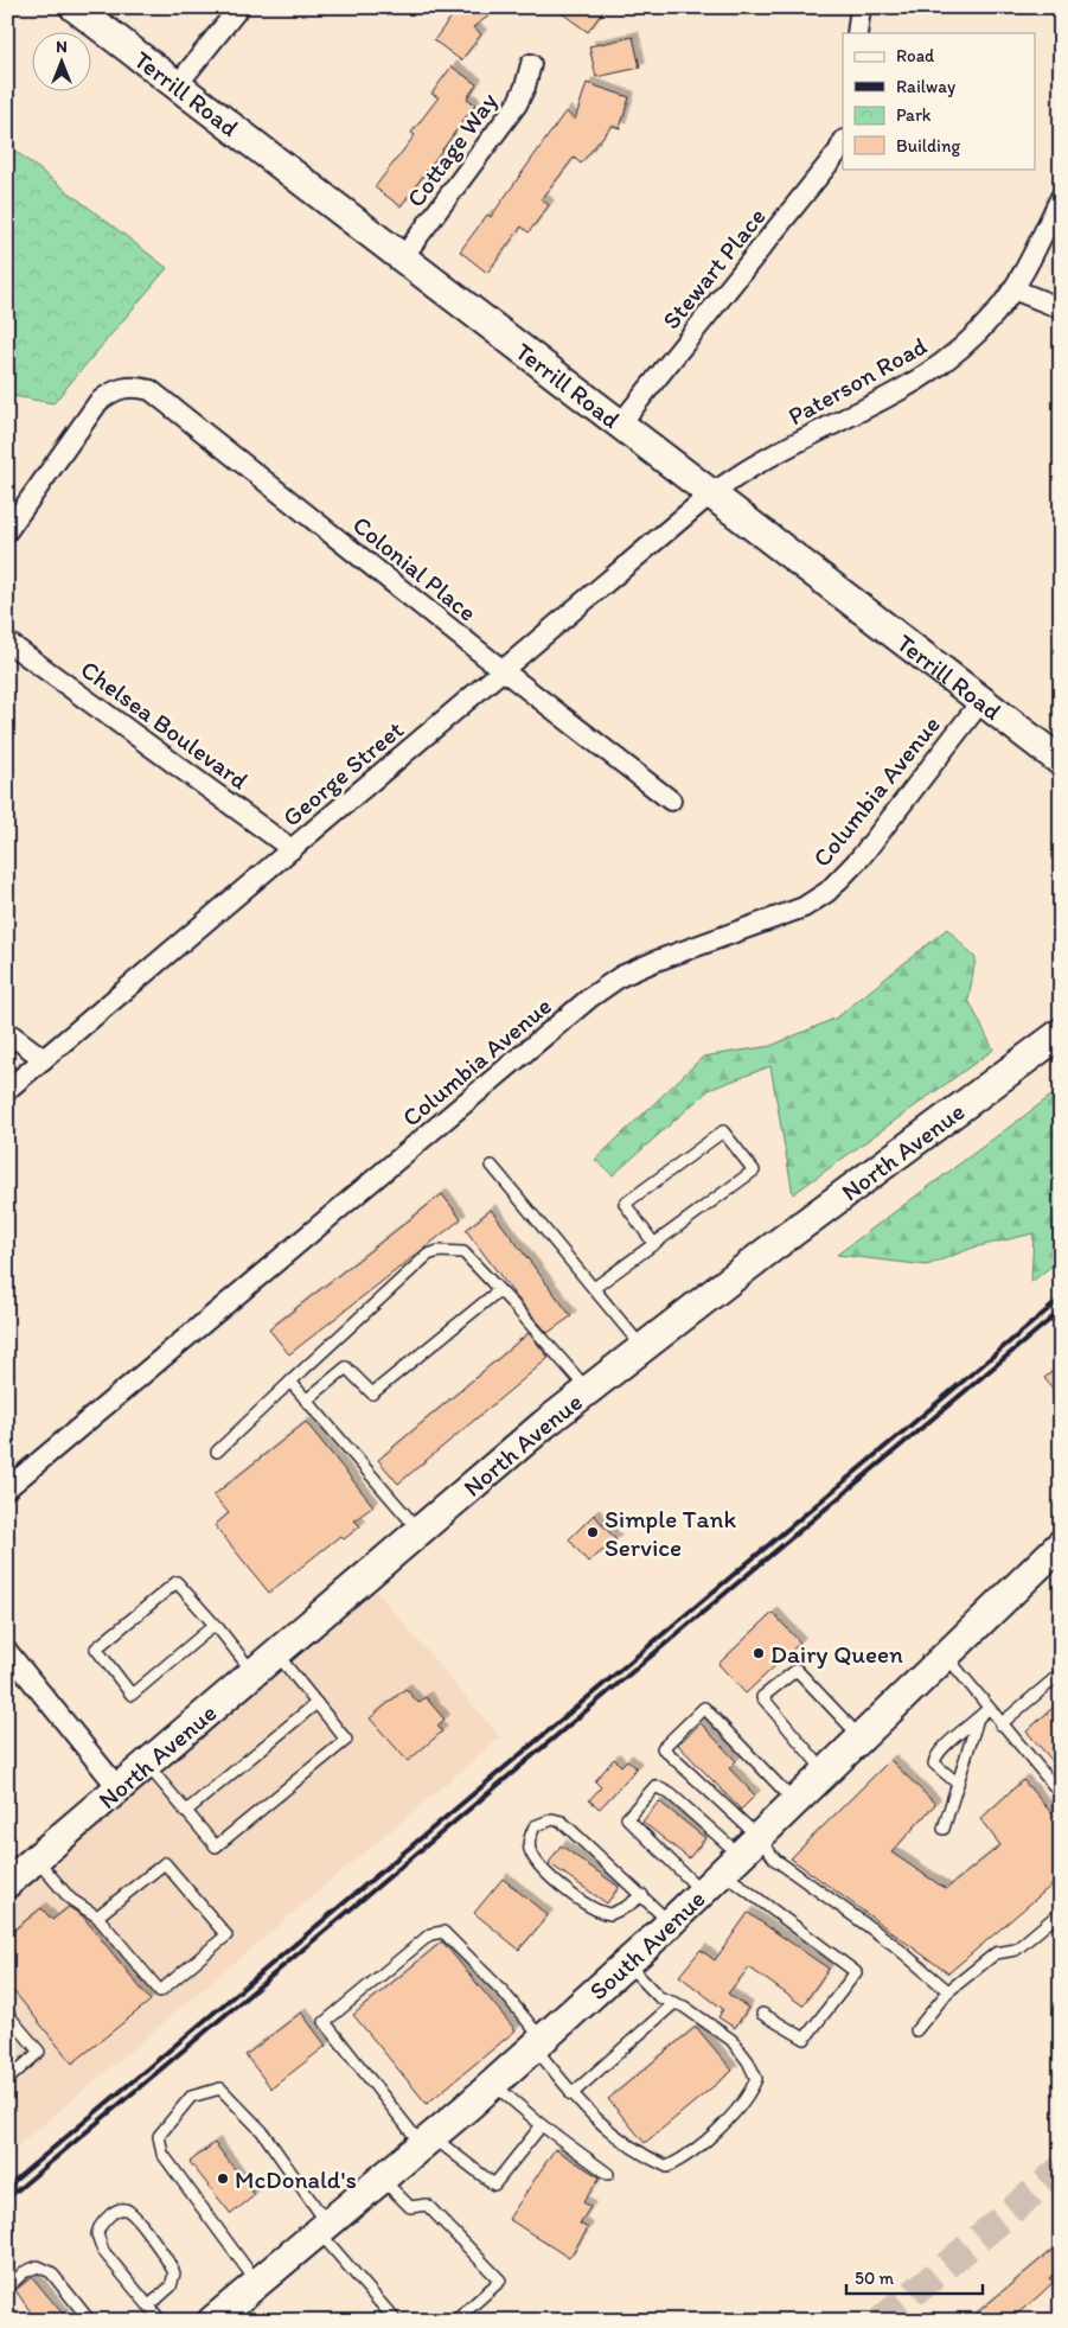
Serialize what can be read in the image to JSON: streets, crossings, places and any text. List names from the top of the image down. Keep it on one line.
{"streets":{"street":["Terrill Road","Cottage Way","Stewart Place","Paterson Road","Colonial Place","Chelsea Boulevard","George Street","Columbia Avenue","North Avenue","South Avenue"]},"crossings":[["Terrill Road","Cottage Way"],["Terrill Road","Stewart Place"],["Terrill Road","Paterson Road"],["Terrill Road","George Street"],["Terrill Road","Columbia Avenue"],["Paterson Road","George Street"],["Colonial Place","George Street"],["Chelsea Boulevard","George Street"]],"places":["Simple Tank Service","Dairy Queen","McDonald's"],"legend":["Road","Railway","Park","Building"],"scale_bar":"50 m","north":"top"}
